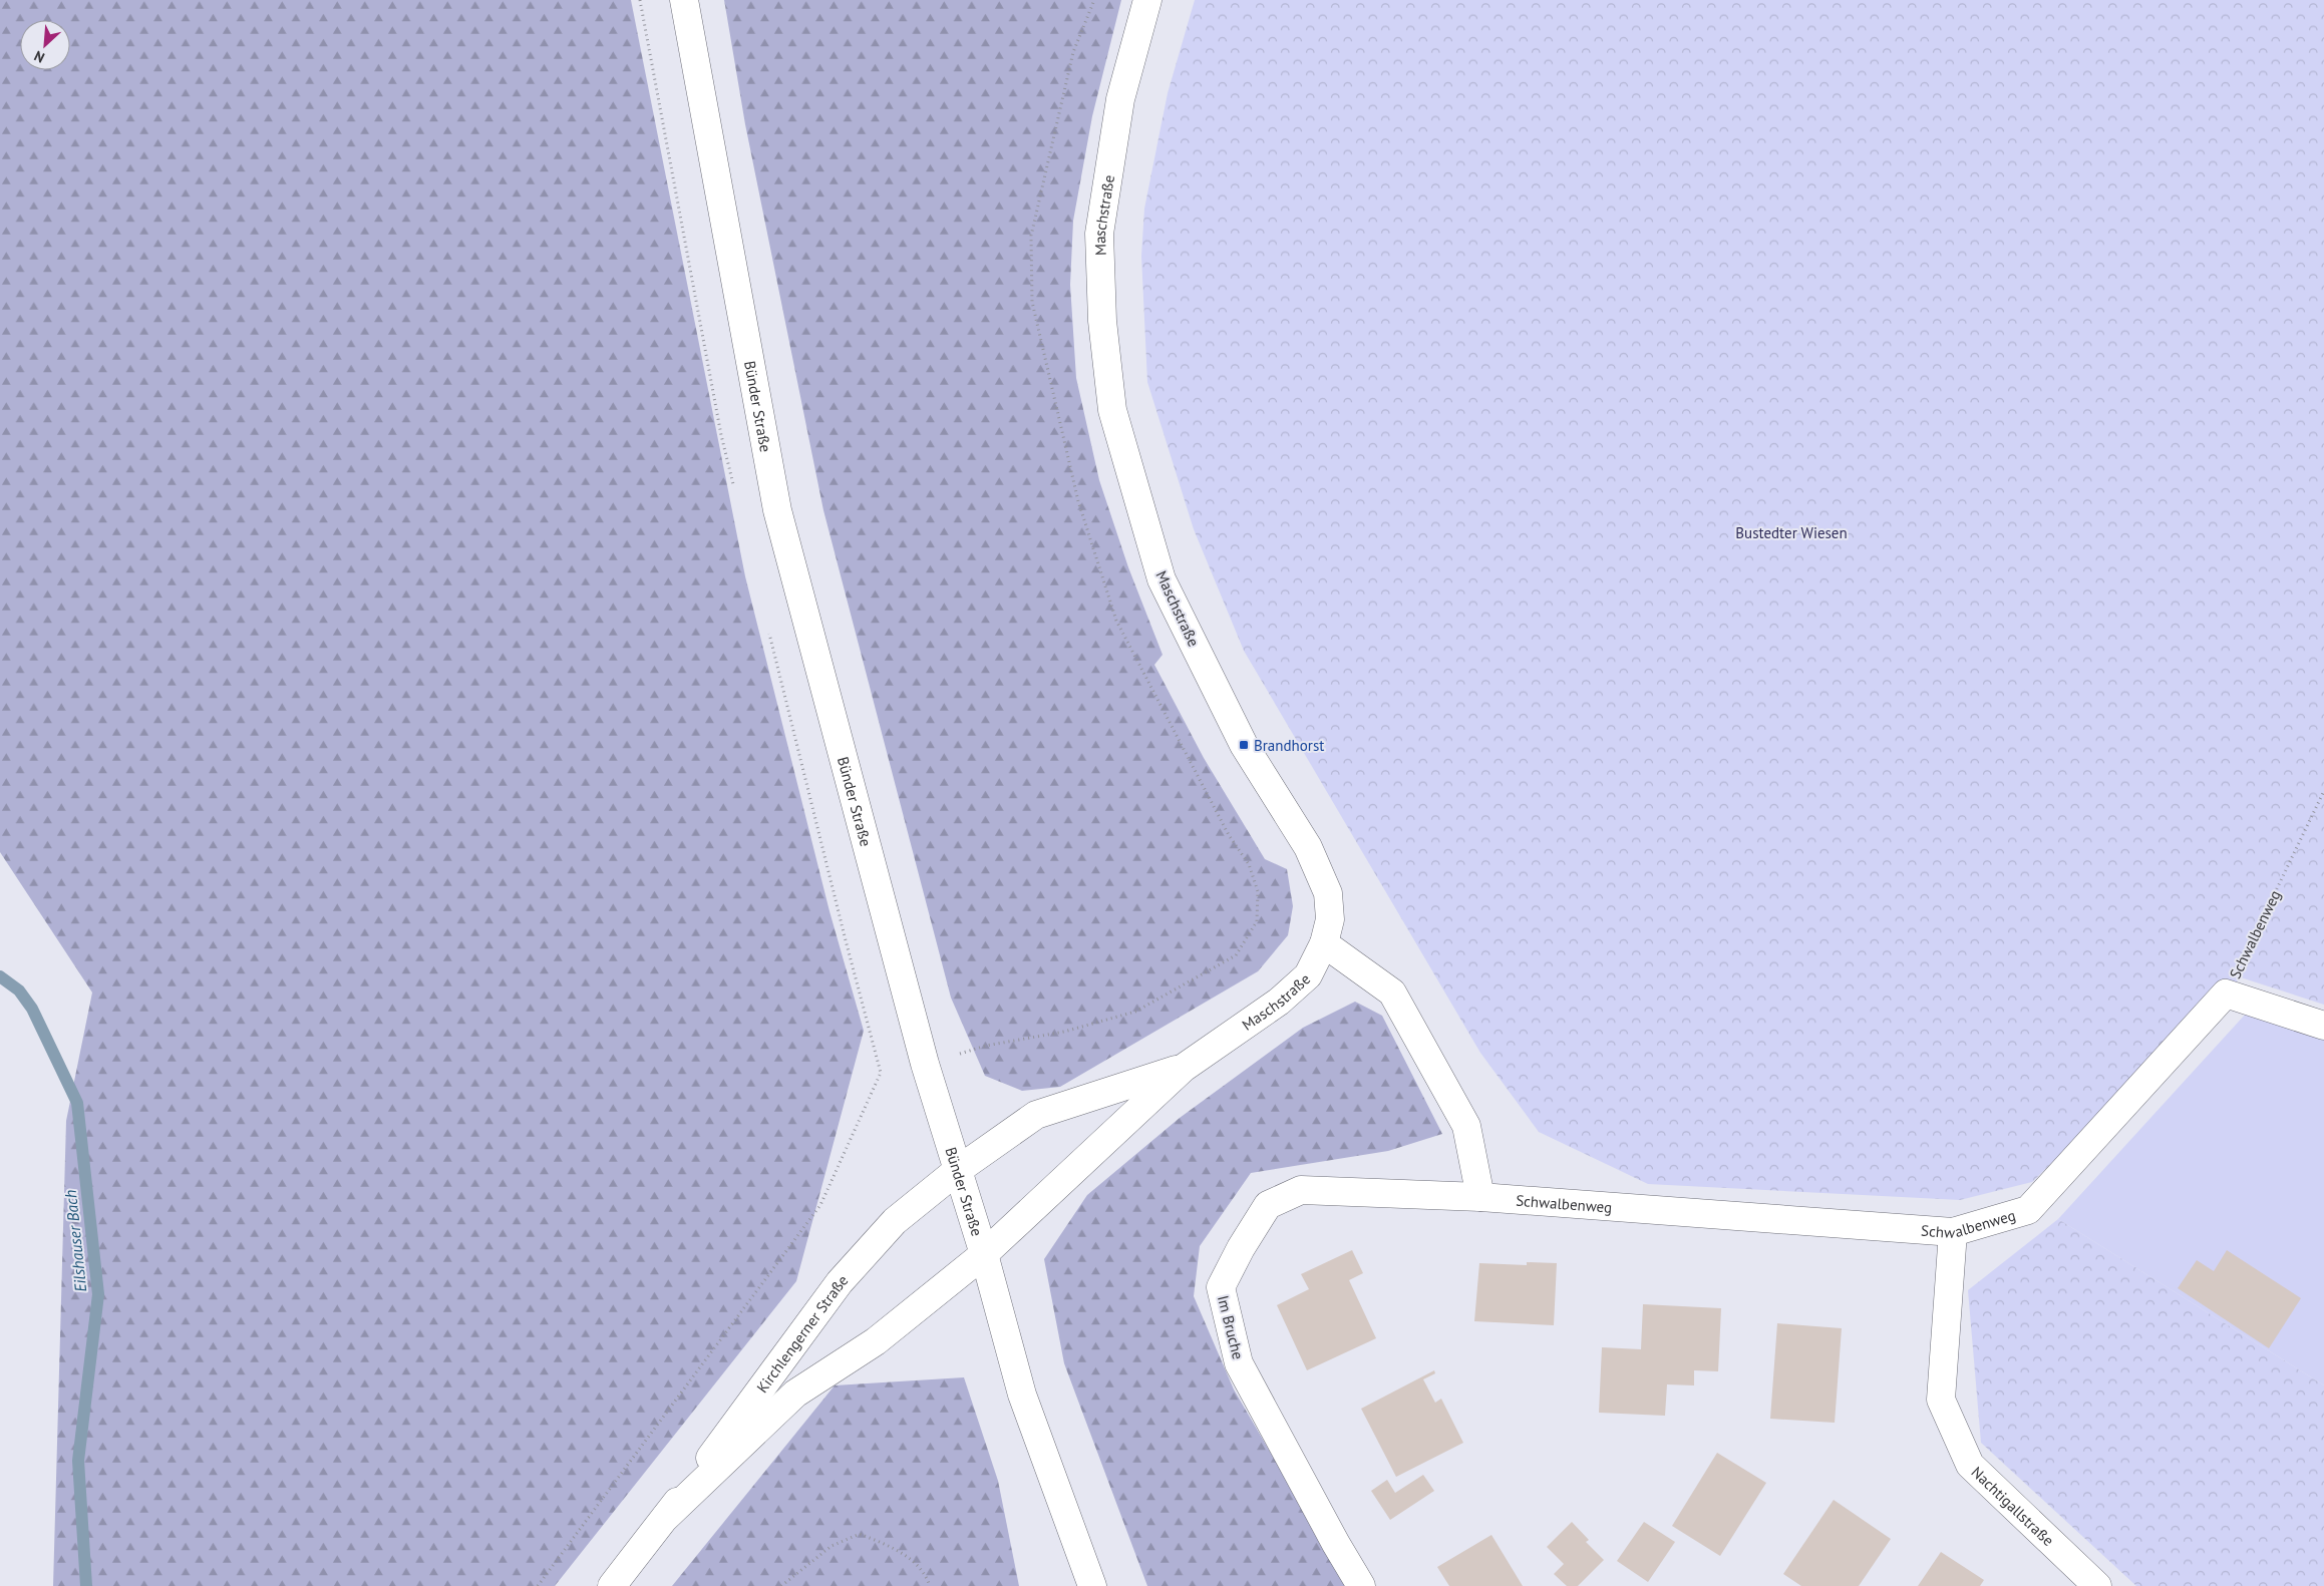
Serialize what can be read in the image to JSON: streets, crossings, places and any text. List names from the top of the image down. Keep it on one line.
{"streets":{"street":["Maschstraße","Bünder Straße","Schwalbenweg","Im Bruche","Kirchlengerner Straße","Nachtigallstraße"]},"crossings":[["Maschstraße","Bünder Straße"],["Maschstraße","Kirchlengerner Straße"],["Bünder Straße","Kirchlengerner Straße"],["Schwalbenweg","Im Bruche"],["Schwalbenweg","Nachtigallstraße"]],"water":["Eilshauser Bach"],"parks":["Bustedter Wiesen"],"places":{"transit":["Brandhorst"]},"north":"bottom left"}
